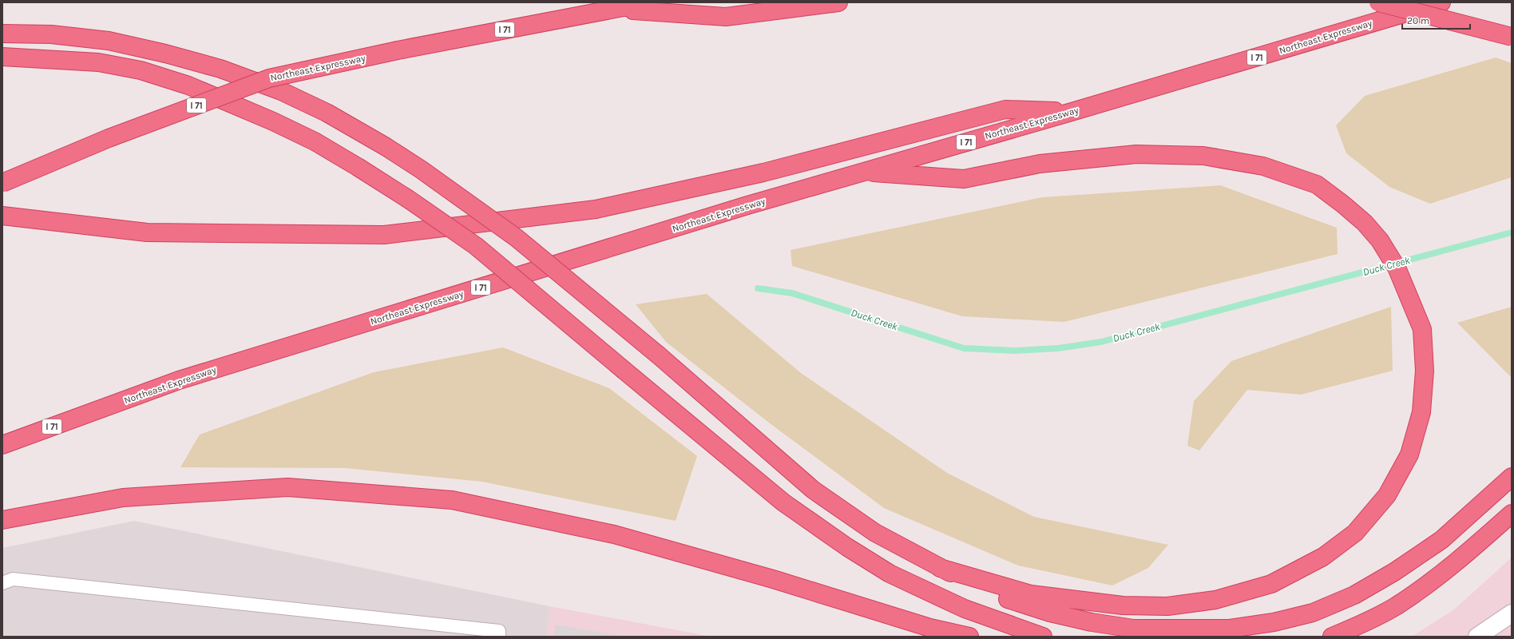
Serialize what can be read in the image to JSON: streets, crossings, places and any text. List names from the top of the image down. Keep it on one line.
{"streets":{"highway":["I 71","Northeast Expressway"]},"water":["Duck Creek"],"scale_bar":"20 m"}
